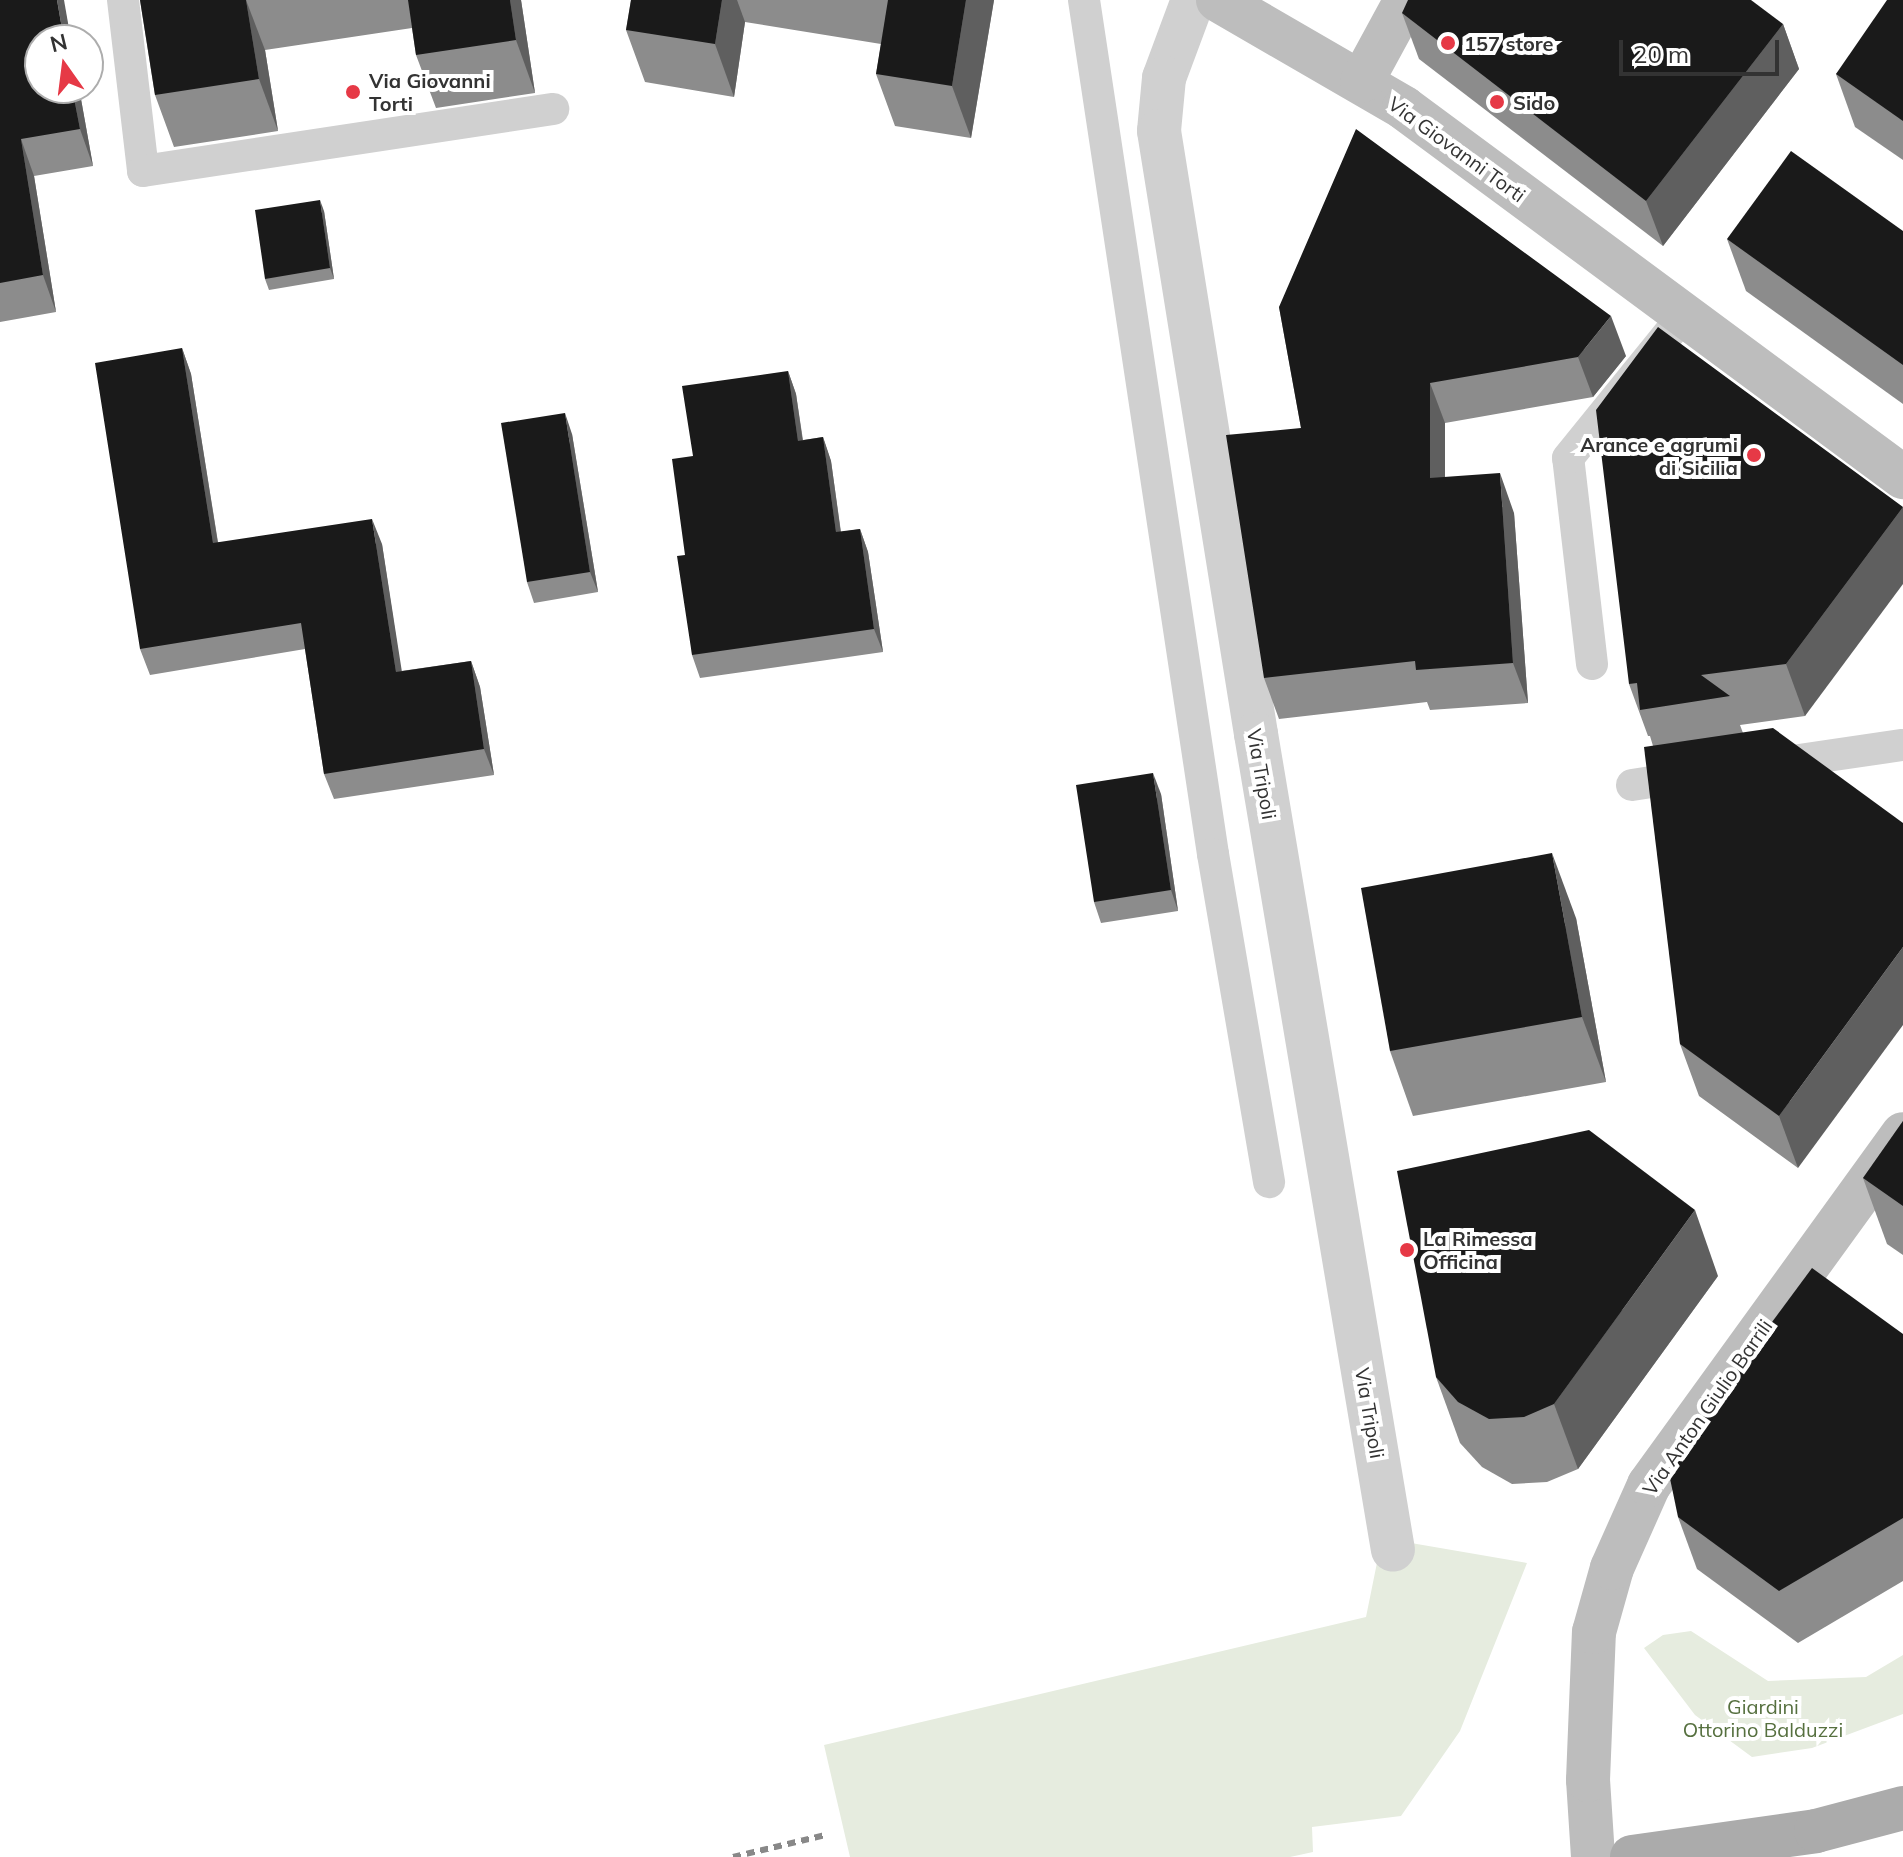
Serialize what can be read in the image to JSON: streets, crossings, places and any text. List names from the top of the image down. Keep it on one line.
{"streets":{"street":["Via Giovanni Torti","Via Tripoli","Via Anton Giulio Barrili"]},"parks":["Giardini Ottorino Balduzzi"],"places":["157 store","Via Giovanni Torti","Sido","Arance e agrumi di Sicilia","La Rimessa Officina"],"scale_bar":"20 m","north":"top"}
